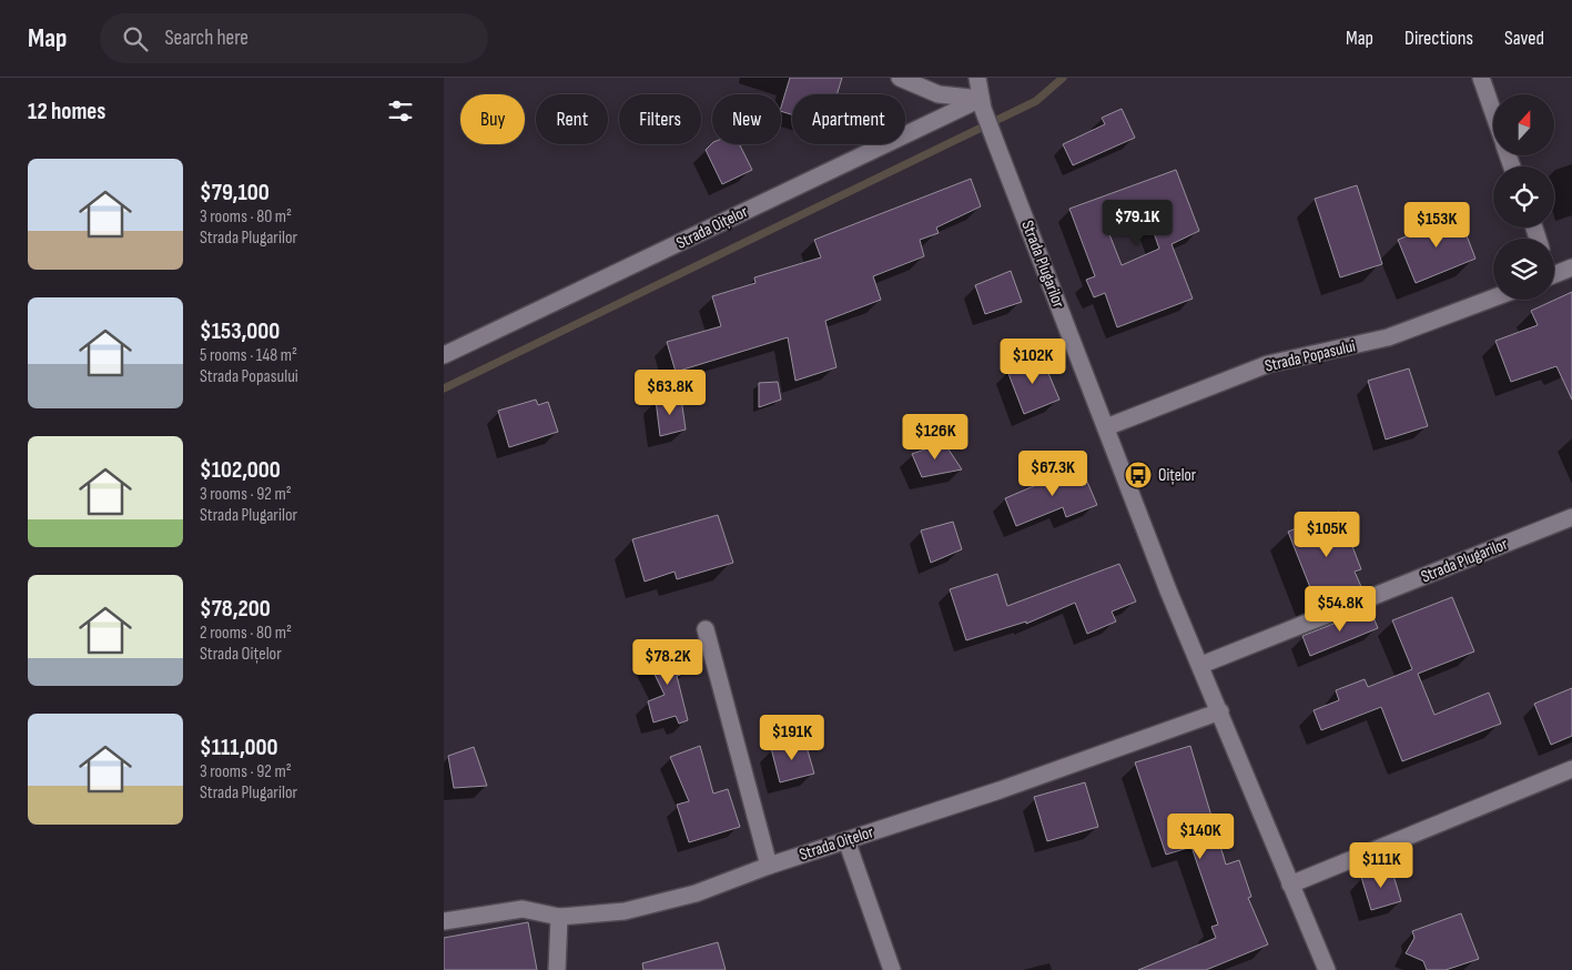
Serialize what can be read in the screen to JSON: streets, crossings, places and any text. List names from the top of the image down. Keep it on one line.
{"streets":{"street":["Strada Oițelor","Strada Plugarilor","Strada Popasului"]},"crossings":[["Strada Oițelor","Strada Plugarilor"],["Strada Plugarilor","Strada Popasului"]],"places":{"bus stop":["Oițelor"]},"north":"top","page":{"header":"Map","search":"Search here","nav":["Map","Directions","Saved"],"heading":"12 homes","chip":["Buy","Rent","Filters","New","Apartment"],"list":[{"name":"$79,100","note":"3 rooms · 80 m² · Strada Plugarilor"},{"name":"$153,000","note":"5 rooms · 148 m² · Strada Popasului"},{"name":"$102,000","note":"3 rooms · 92 m² · Strada Plugarilor"},{"name":"$78,200","note":"2 rooms · 80 m² · Strada Oițelor"},{"name":"$111,000","note":"3 rooms · 92 m² · Strada Plugarilor"}],"price":["$79.1K","$153K","$102K","$63.8K","$126K","$67.3K","$105K","$54.8K","$78.2K","$191K","$140K","$111K"]}}
